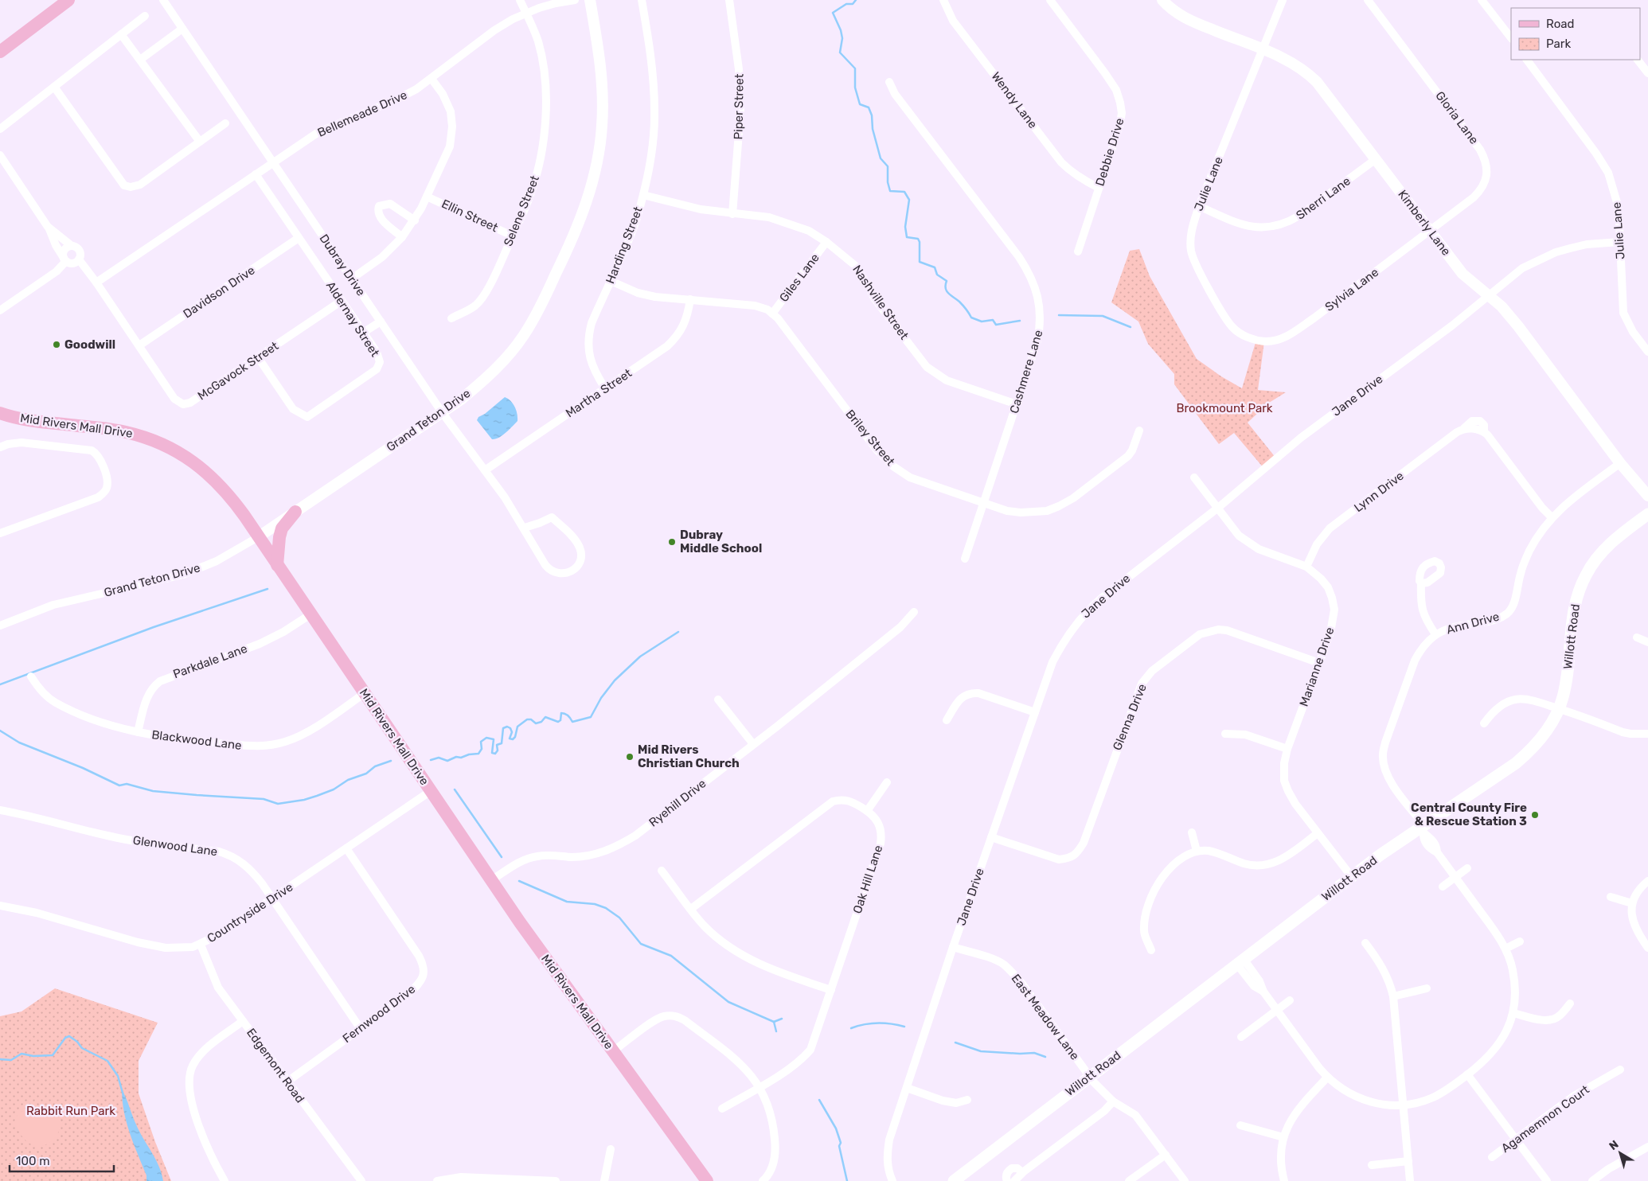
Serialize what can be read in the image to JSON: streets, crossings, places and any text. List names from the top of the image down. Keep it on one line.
{"streets":{"main road":["Mid Rivers Mall Drive","Willott Road"],"street":["Wendy Lane","Piper Street","Bellemeade Drive","Gloria Lane","Debbie Drive","Julie Lane","Sherri Lane","Selene Street","Ellin Street","Kimberly Lane","Harding Street","Dubray Drive","Giles Lane","Sylvia Lane","Davidson Drive","Nashville Street","Aldernay Street","McGavock Street","Cashmere Lane","Martha Street","Jane Drive","Grand Teton Drive","Briley Street","Lynn Drive","Ann Drive","Parkdale Lane","Marianne Drive","Glenna Drive","Blackwood Lane","Ryehill Drive","Glenwood Lane","Oak Hill Lane","Countryside Drive","Fernwood Drive","East Meadow Lane","Edgemont Road","Agamemnon Court"]},"crossings":[["Wendy Lane","Debbie Drive"],["Piper Street","Nashville Street"],["Bellemeade Drive","Selene Street"],["Bellemeade Drive","Dubray Drive"],["Bellemeade Drive","Aldernay Street"],["Bellemeade Drive","McGavock Street"],["Gloria Lane","Kimberly Lane"],["Gloria Lane","Sylvia Lane"],["Julie Lane","Sherri Lane"],["Julie Lane","Kimberly Lane"],["Julie Lane","Sylvia Lane"],["Julie Lane","Jane Drive"],["Sherri Lane","Kimberly Lane"],["Selene Street","Ellin Street"],["Kimberly Lane","Sylvia Lane"],["Kimberly Lane","Jane Drive"],["Kimberly Lane","Ann Drive"],["Harding Street","Nashville Street"],["Harding Street","Martha Street"],["Harding Street","Briley Street"],["Dubray Drive","Martha Street"],["Dubray Drive","Grand Teton Drive"],["Giles Lane","Nashville Street"],["Giles Lane","Briley Street"],["Davidson Drive","Aldernay Street"],["Davidson Drive","McGavock Street"],["Nashville Street","Cashmere Lane"],["Aldernay Street","McGavock Street"],["Cashmere Lane","Briley Street"],["Martha Street","Briley Street"],["Jane Drive","Marianne Drive"],["Jane Drive","Glenna Drive"],["Jane Drive","East Meadow Lane"],["Grand Teton Drive","Mid Rivers Mall Drive"],["Mid Rivers Mall Drive","Parkdale Lane"],["Mid Rivers Mall Drive","Blackwood Lane"],["Mid Rivers Mall Drive","Ryehill Drive"],["Mid Rivers Mall Drive","Countryside Drive"],["Lynn Drive","Ann Drive"],["Lynn Drive","Marianne Drive"],["Ann Drive","Willott Road"],["Willott Road","Marianne Drive"],["Willott Road","East Meadow Lane"],["Parkdale Lane","Blackwood Lane"],["Marianne Drive","Glenna Drive"],["Glenwood Lane","Countryside Drive"],["Glenwood Lane","Fernwood Drive"],["Countryside Drive","Fernwood Drive"],["Countryside Drive","Edgemont Road"],["Fernwood Drive","Edgemont Road"]],"parks":["Brookmount Park","Rabbit Run Park"],"places":["Goodwill","Dubray Middle School","Mid Rivers Christian Church","Central County Fire & Rescue Station 3"],"legend":["Road","Park"],"scale_bar":"100 m","north":"top left"}
